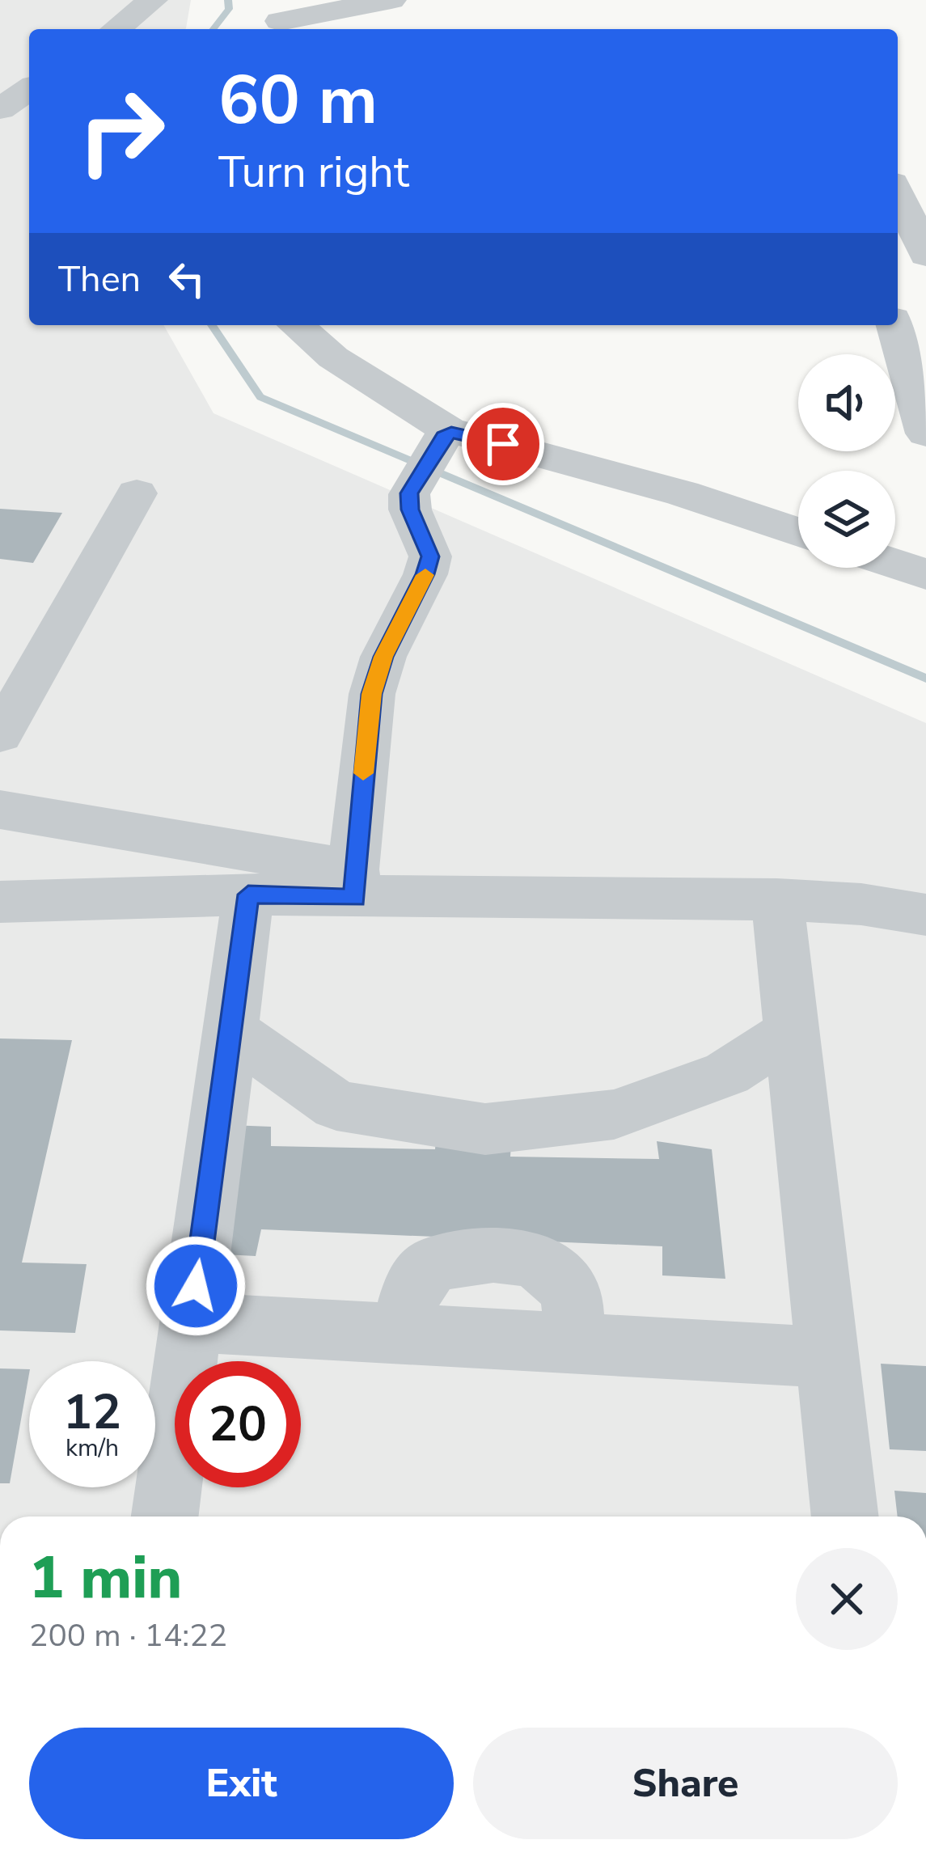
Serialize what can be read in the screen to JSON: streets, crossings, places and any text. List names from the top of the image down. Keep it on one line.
{"page":{"turn":["60 m","Turn right"],"then":"Then","speed":"12 km/h","limit":"20","heading":["1 min","200 m · 14:22"],"buttons":["Exit","Share"]}}
